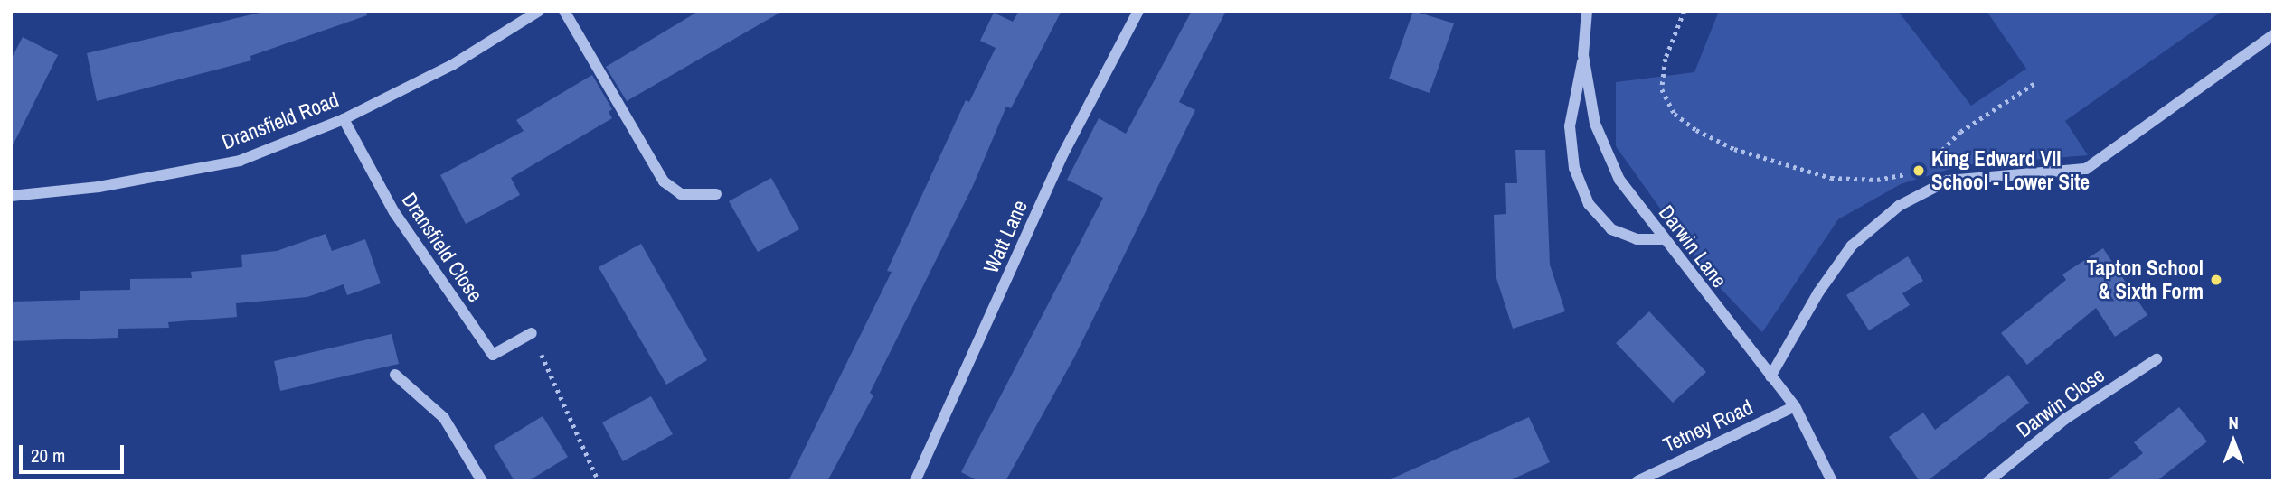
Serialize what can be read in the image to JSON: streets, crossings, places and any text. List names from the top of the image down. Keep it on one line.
{"streets":{"street":["Dransfield Road","Watt Lane","Darwin Lane","Dransfield Close","Darwin Close","Tetney Road"]},"crossings":[["Dransfield Road","Dransfield Close"],["Darwin Lane","Tetney Road"]],"places":["King Edward VII School - Lower Site","Tapton School & Sixth Form"],"scale_bar":"20 m","north":"top"}
